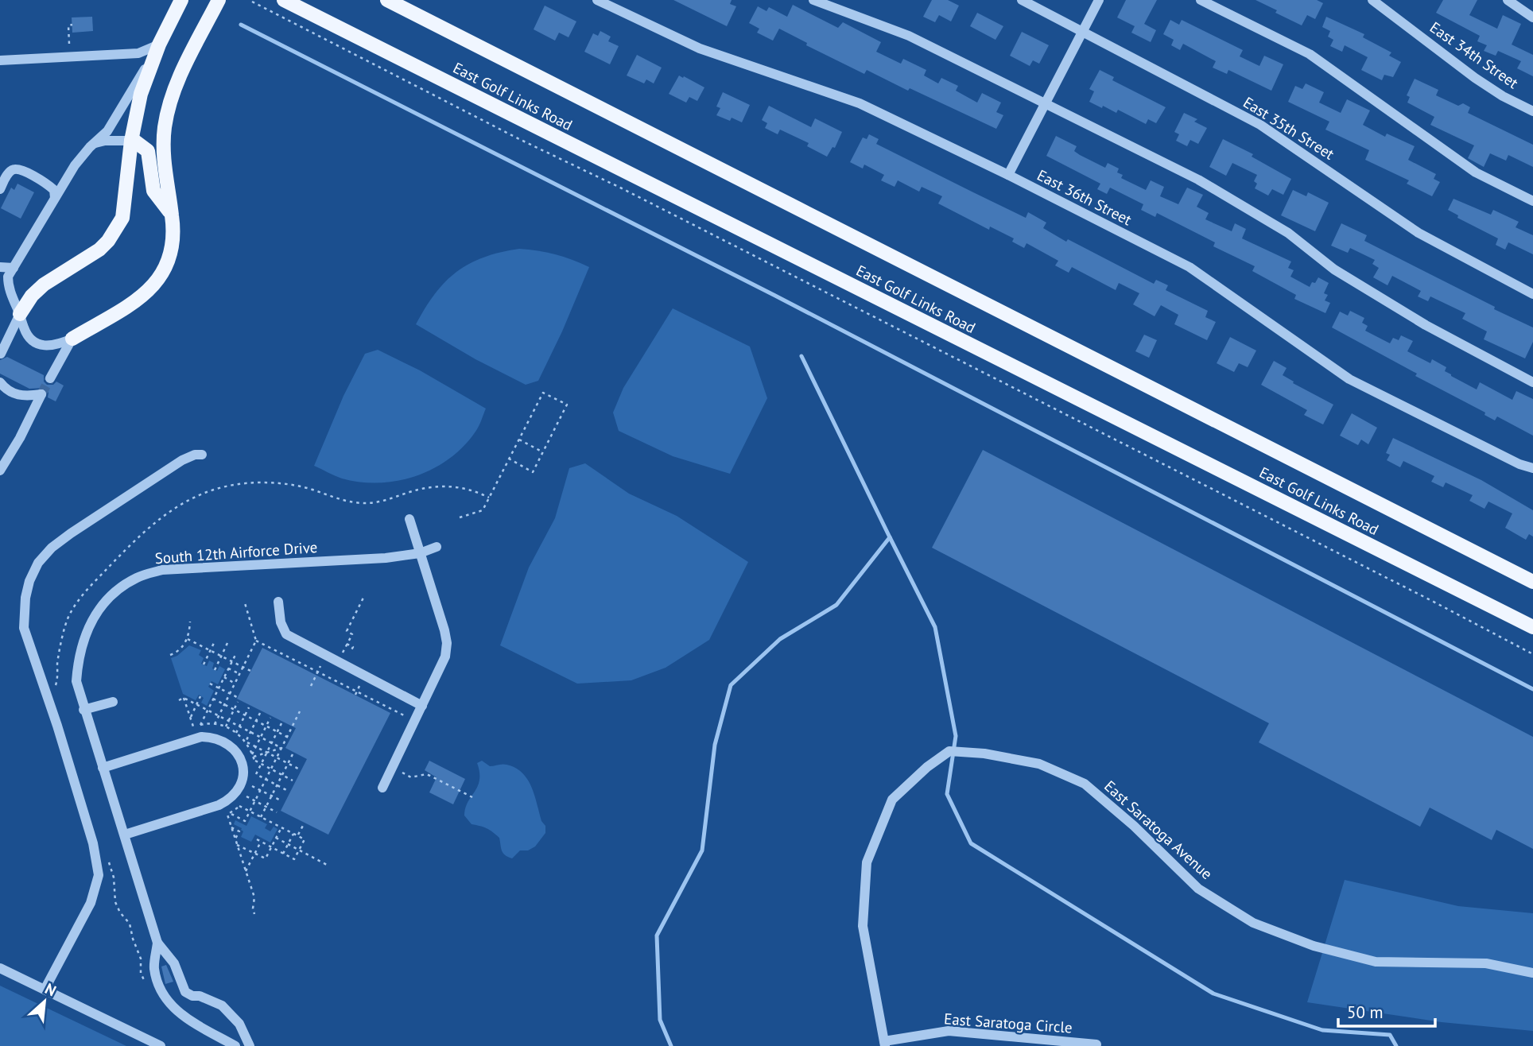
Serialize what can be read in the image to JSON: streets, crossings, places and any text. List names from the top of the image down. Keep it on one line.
{"streets":{"main road":["East Golf Links Road"],"street":["East 34th Street","East 35th Street","East 36th Street","South 12th Airforce Drive","East Saratoga Avenue","East Saratoga Circle"]},"crossings":[["East Saratoga Avenue","East Saratoga Circle"]],"scale_bar":"50 m","north":"top right"}
